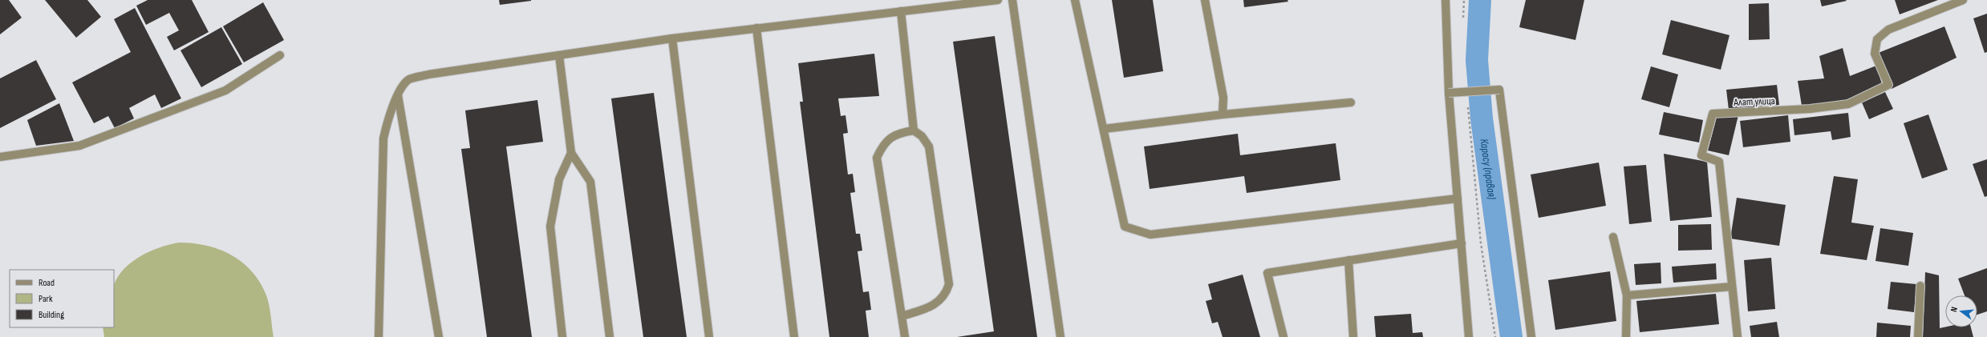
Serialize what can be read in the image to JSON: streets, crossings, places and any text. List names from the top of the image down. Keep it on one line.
{"streets":{"street":["Алат улица"]},"water":["Карасу (правая)"],"legend":["Road","Park","Building"],"north":"left"}
